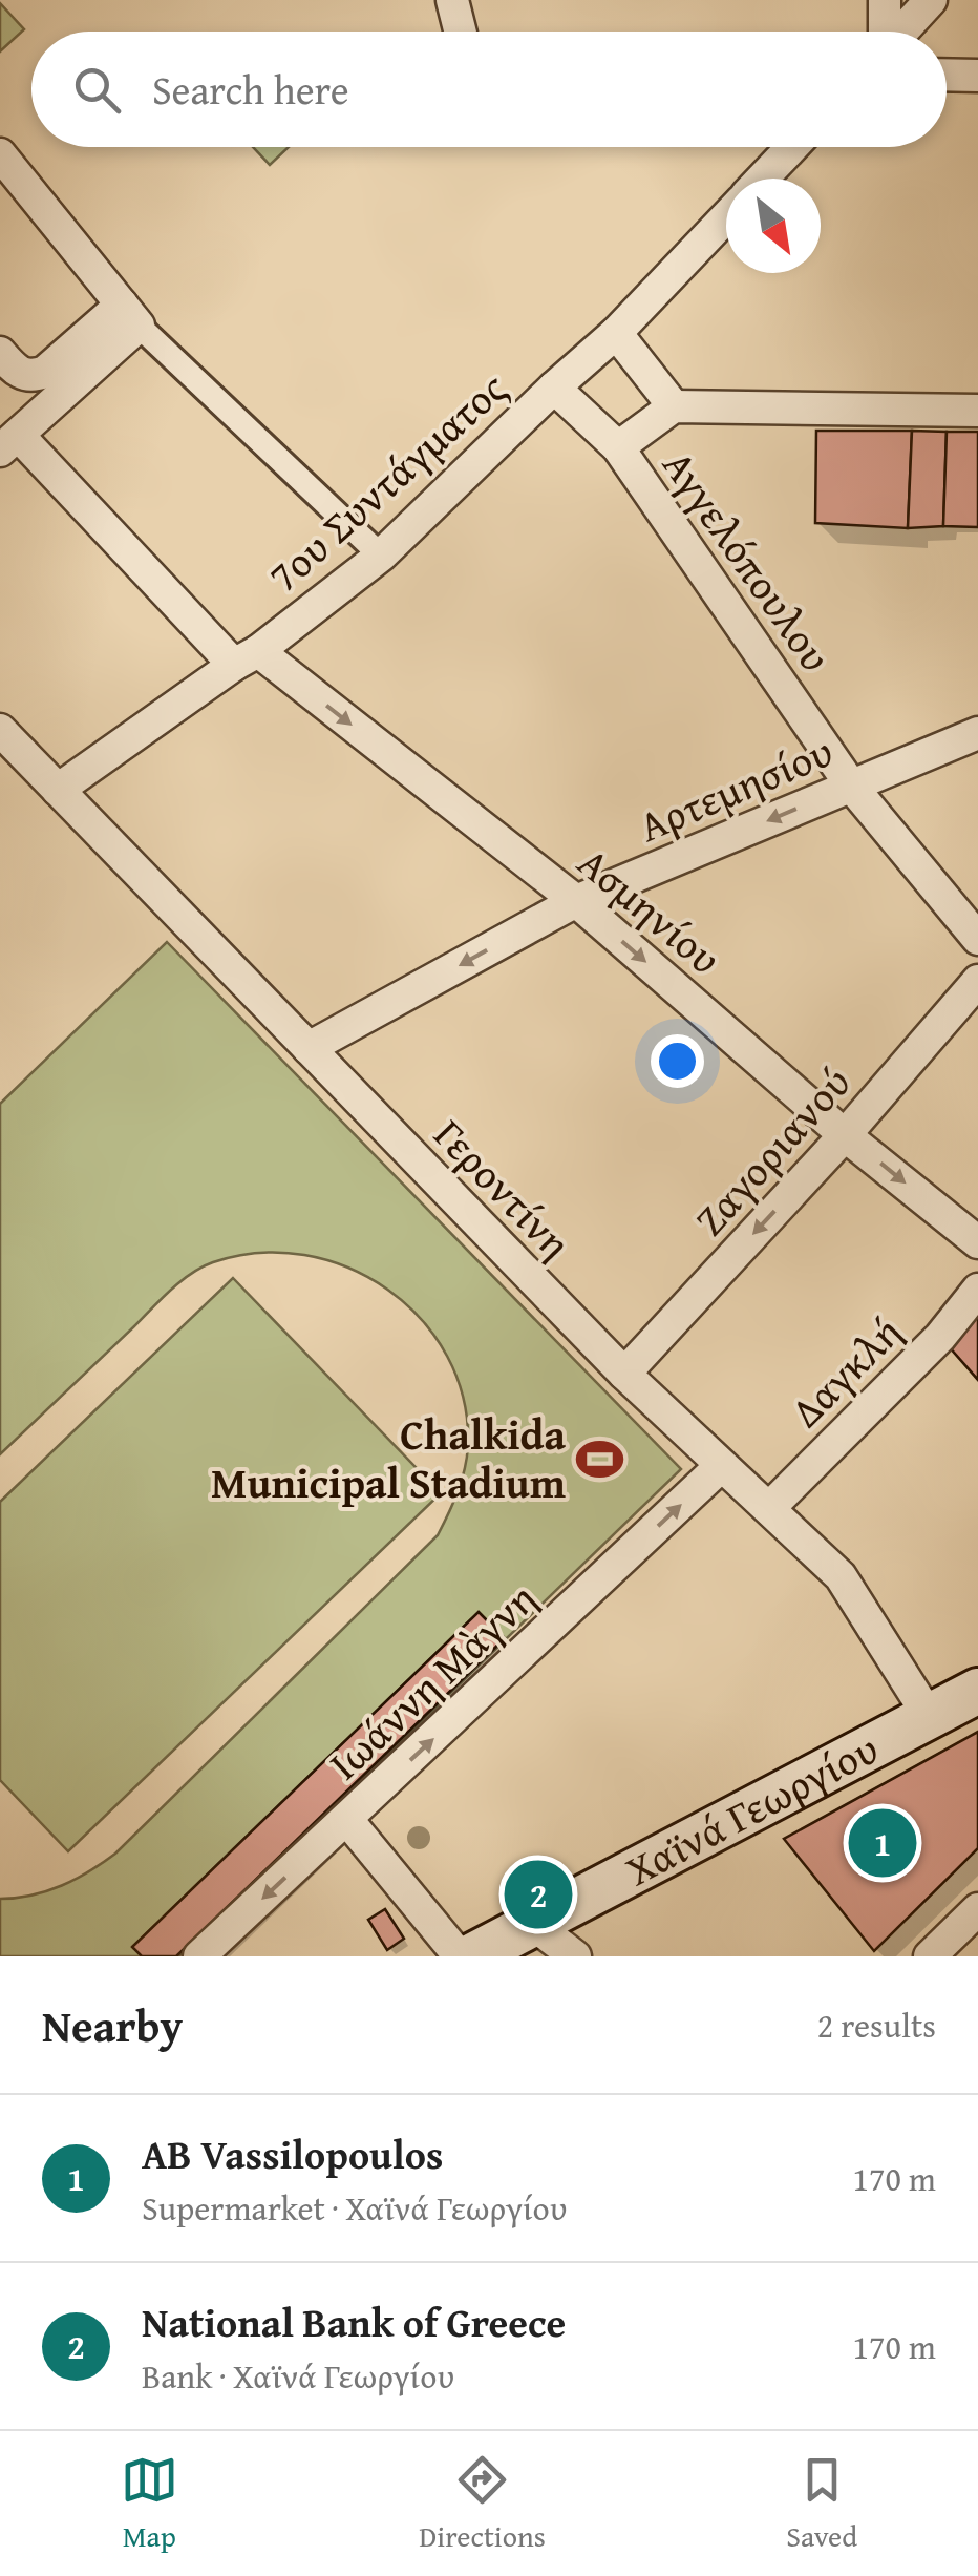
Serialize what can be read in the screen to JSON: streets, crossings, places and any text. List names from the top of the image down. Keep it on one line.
{"streets":{"main road":["Χαϊνά Γεωργίου"],"street":["7ου Συντάγματος","Αγγελόπουλου","Αρτεμησίου","Ασμηνίου","Ζαγοριανού","Γεροντίνη","Δαγκλή","Ιωάννη Μὰγνη"]},"crossings":[["7ου Συντάγματος","Αγγελόπουλου"],["7ου Συντάγματος","Ασμηνίου"],["7ου Συντάγματος","Γεροντίνη"],["Αγγελόπουλου","Αρτεμησίου"],["Αρτεμησίου","Ασμηνίου"],["Αρτεμησίου","Γεροντίνη"],["Ασμηνίου","Ζαγοριανού"],["Ζαγοριανού","Γεροντίνη"],["Γεροντίνη","Δαγκλή"],["Γεροντίνη","Ιωάννη Μὰγνη"],["Γεροντίνη","Χαϊνά Γεωργίου"]],"one_way":["Αρτεμησίου","Ασμηνίου","Ζαγοριανού"],"places":{"sports":["Chalkida Municipal Stadium"]},"north":"bottom right","page":{"search":"Search here","pins":["1","2"],"heading":["Nearby","2 results"],"list":[{"mark":"1","name":"AB Vassilopoulos","note":"Supermarket · Χαϊνά Γεωργίου","value":"170 m"},{"mark":"2","name":"National Bank of Greece","note":"Bank · Χαϊνά Γεωργίου","value":"170 m"}],"nav":["Map","Directions","Saved"]}}
